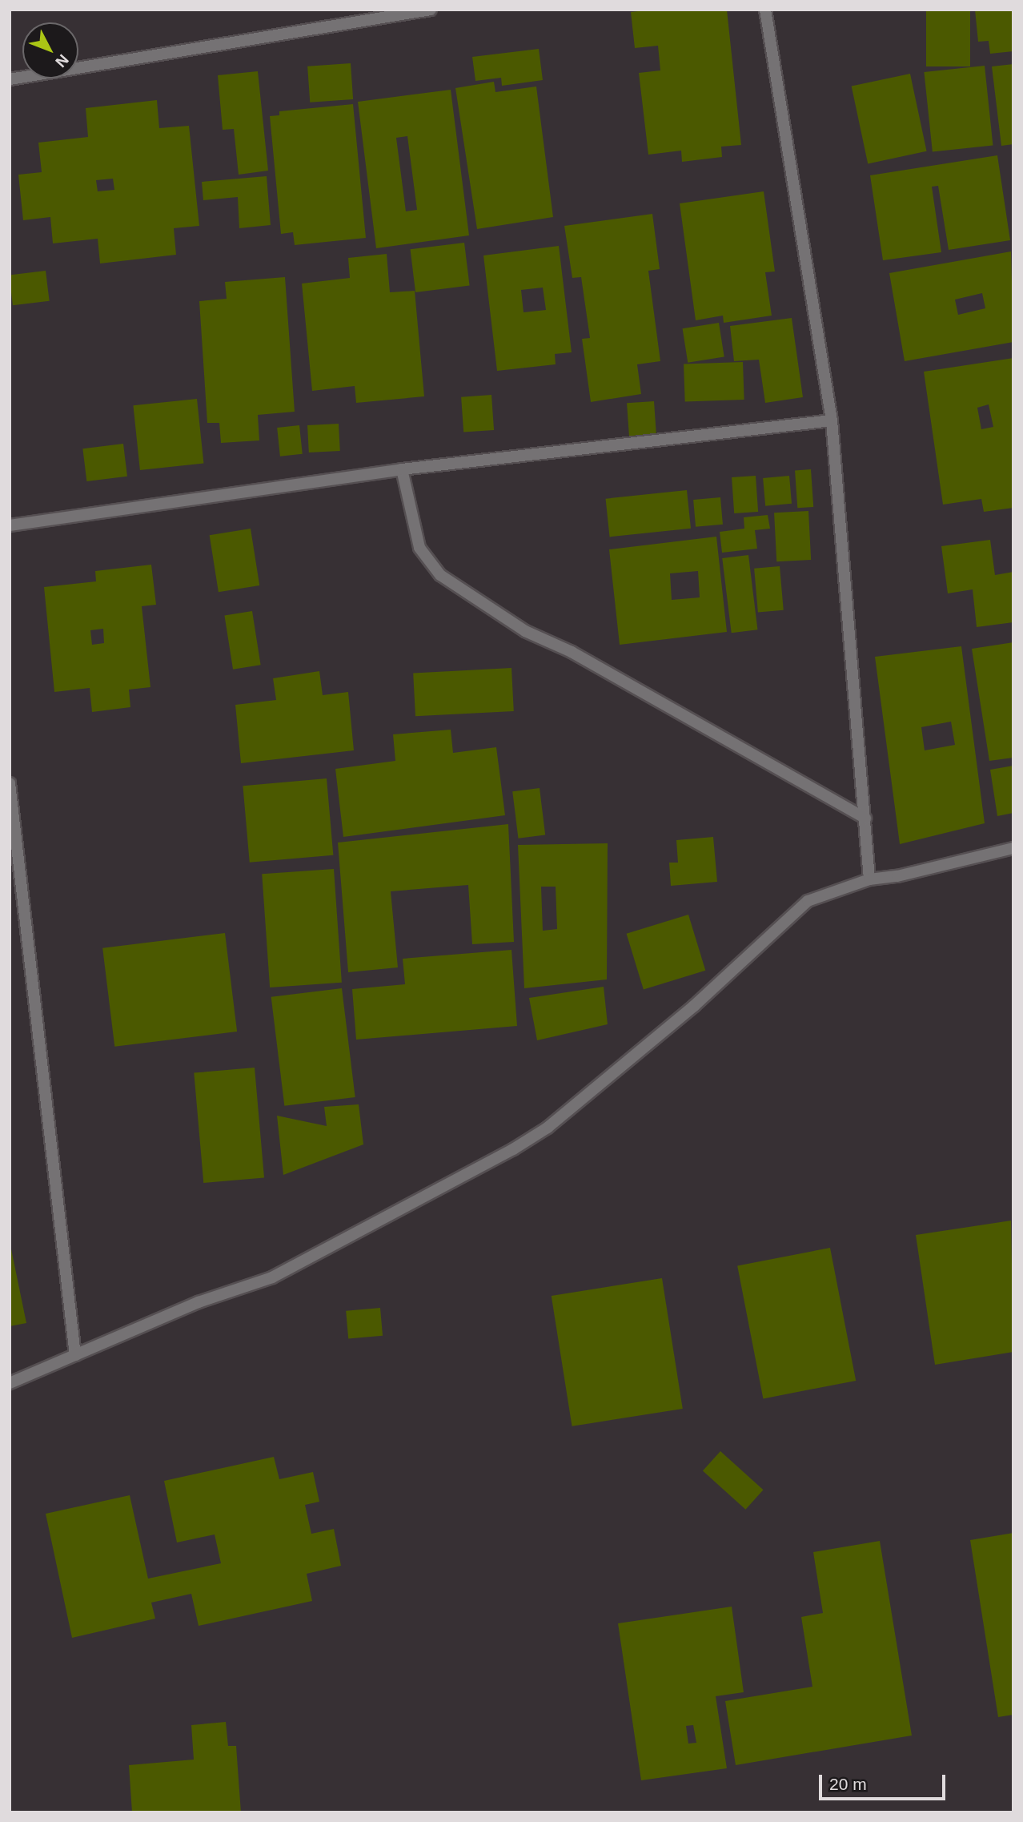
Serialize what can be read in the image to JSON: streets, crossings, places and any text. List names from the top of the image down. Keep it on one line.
{"scale_bar":"20 m","north":"bottom right"}
